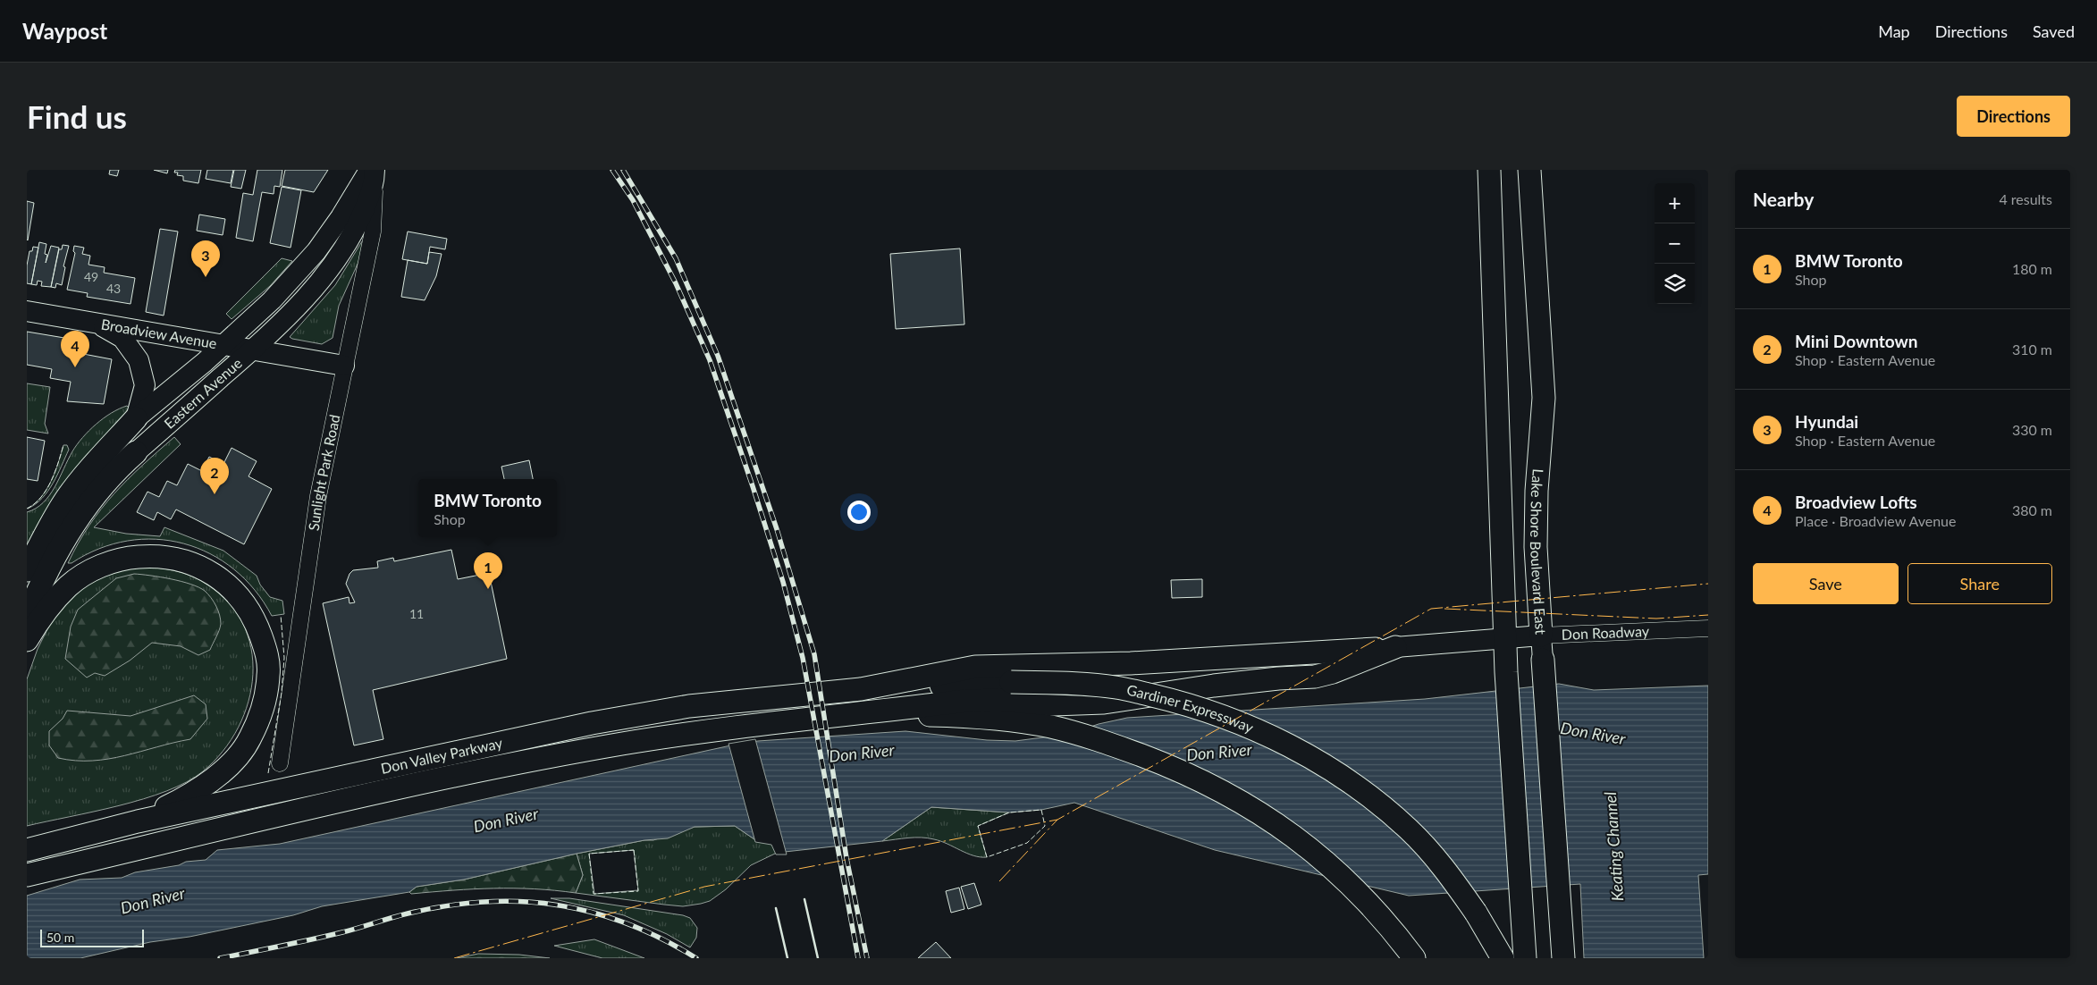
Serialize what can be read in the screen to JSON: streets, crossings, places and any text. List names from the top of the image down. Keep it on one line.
{"streets":{"highway":["Eastern Avenue","Lake Shore Boulevard East","Gardiner Expressway","Don Valley Parkway"],"main road":["Broadview Avenue","Don Roadway"],"street":["Sunlight Park Road"]},"crossings":[["Broadview Avenue","Eastern Avenue"],["Broadview Avenue","Sunlight Park Road"],["Eastern Avenue","Sunlight Park Road"],["Lake Shore Boulevard East","Don Roadway"],["Gardiner Expressway","Don Valley Parkway"]],"water":["Don River","Keating Channel"],"house_numbers":["49","43","11"],"scale_bar":"50 m","page":{"header":"Waypost","nav":["Map","Directions","Saved"],"buttons":["Directions",["Save","Share"]],"title":"Find us","heading":["Nearby","4 results"],"map_buttons":["+","−"],"list":[{"mark":"1","name":"BMW Toronto","note":"Shop","value":"180 m"},{"mark":"2","name":"Mini Downtown","note":"Shop · Eastern Avenue","value":"310 m"},{"mark":"3","name":"Hyundai","note":"Shop · Eastern Avenue","value":"330 m"},{"mark":"4","name":"Broadview Lofts","note":"Place · Broadview Avenue","value":"380 m"}],"pins":["3","4","2","1"],"popup":["BMW Toronto","Shop"],"scale":"50 m"}}
